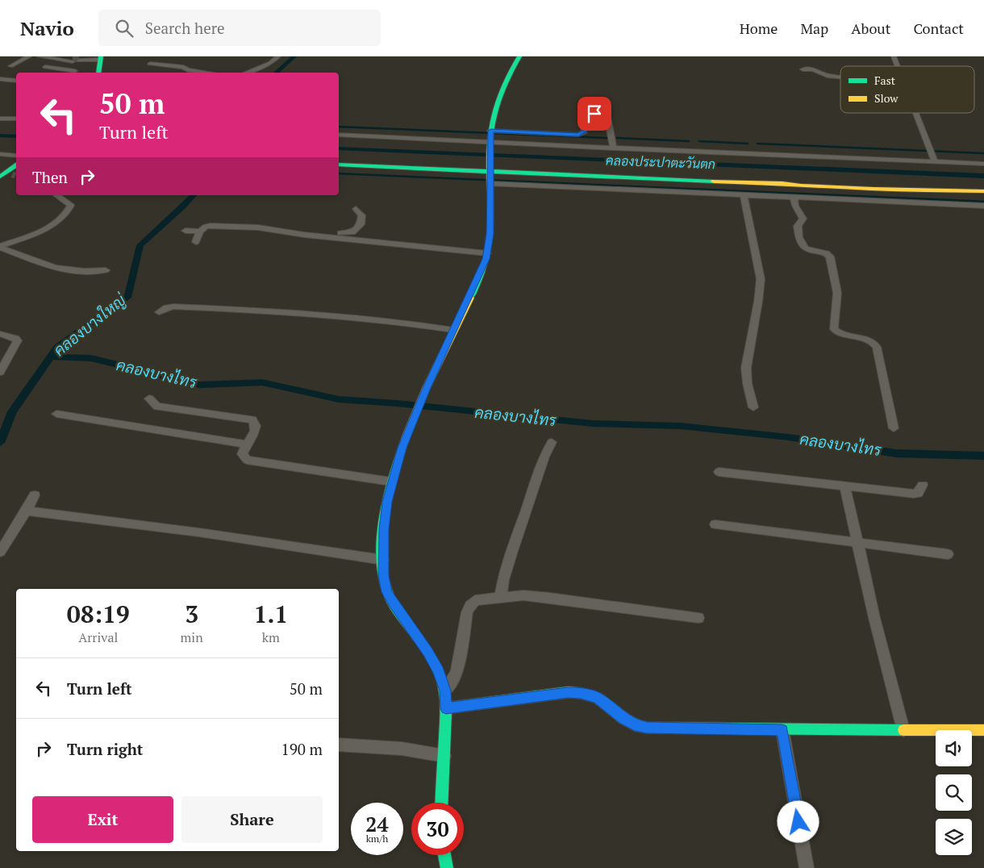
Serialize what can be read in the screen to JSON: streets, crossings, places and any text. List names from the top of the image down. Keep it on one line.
{"water":["คลองประปาตะวันตก","คลองบางใหญ่","คลองบางไทร"],"legend":["Fast","Slow"],"page":{"header":"Navio","search":"Search here","nav":["Home","Map","About","Contact"],"turn":["50 m","Turn left"],"then":"Then","eta":["08:19","Arrival","3","min","1.1","km"],"list":[{"name":"Turn left","value":"50 m"},{"name":"Turn right","value":"190 m"}],"buttons":["Exit","Share"],"speed":"24 km/h","limit":"30"}}
